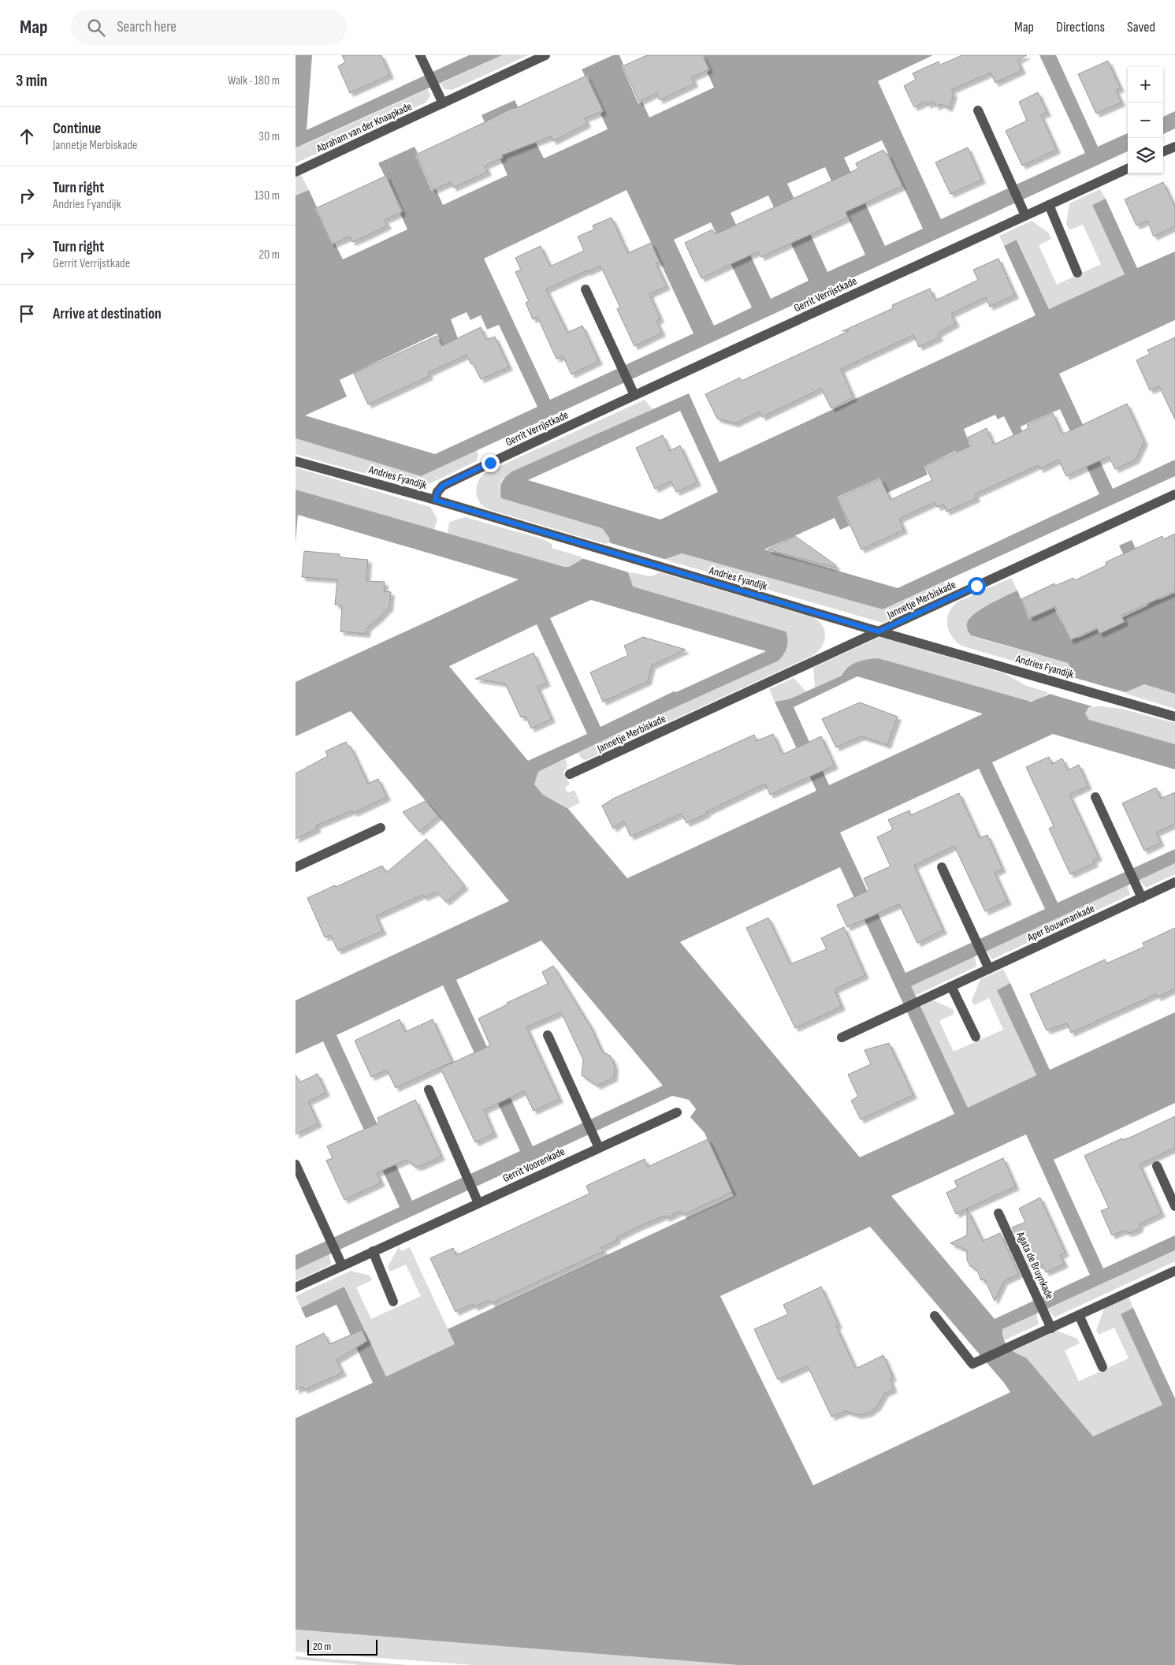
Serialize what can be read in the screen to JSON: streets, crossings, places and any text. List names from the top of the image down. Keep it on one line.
{"streets":{"street":["Abraham van der Knaapkade","Gerrit Verrijstkade","Andries Fyandijk","Jannetje Merbiskade","Aper Bouwmankade","Gerrit Voorenkade","Agata de Bruynkade"]},"crossings":[["Gerrit Verrijstkade","Andries Fyandijk"],["Andries Fyandijk","Jannetje Merbiskade"]],"scale_bar":"20 m","page":{"header":"Map","search":"Search here","nav":["Map","Directions","Saved"],"heading":["3 min","Walk · 180 m"],"map_buttons":["+","−"],"list":[["Continue","Jannetje Merbiskade","30 m"],["Turn right","Andries Fyandijk","130 m"],["Turn right","Gerrit Verrijstkade","20 m"],"Arrive at destination"],"scale":"20 m"}}
